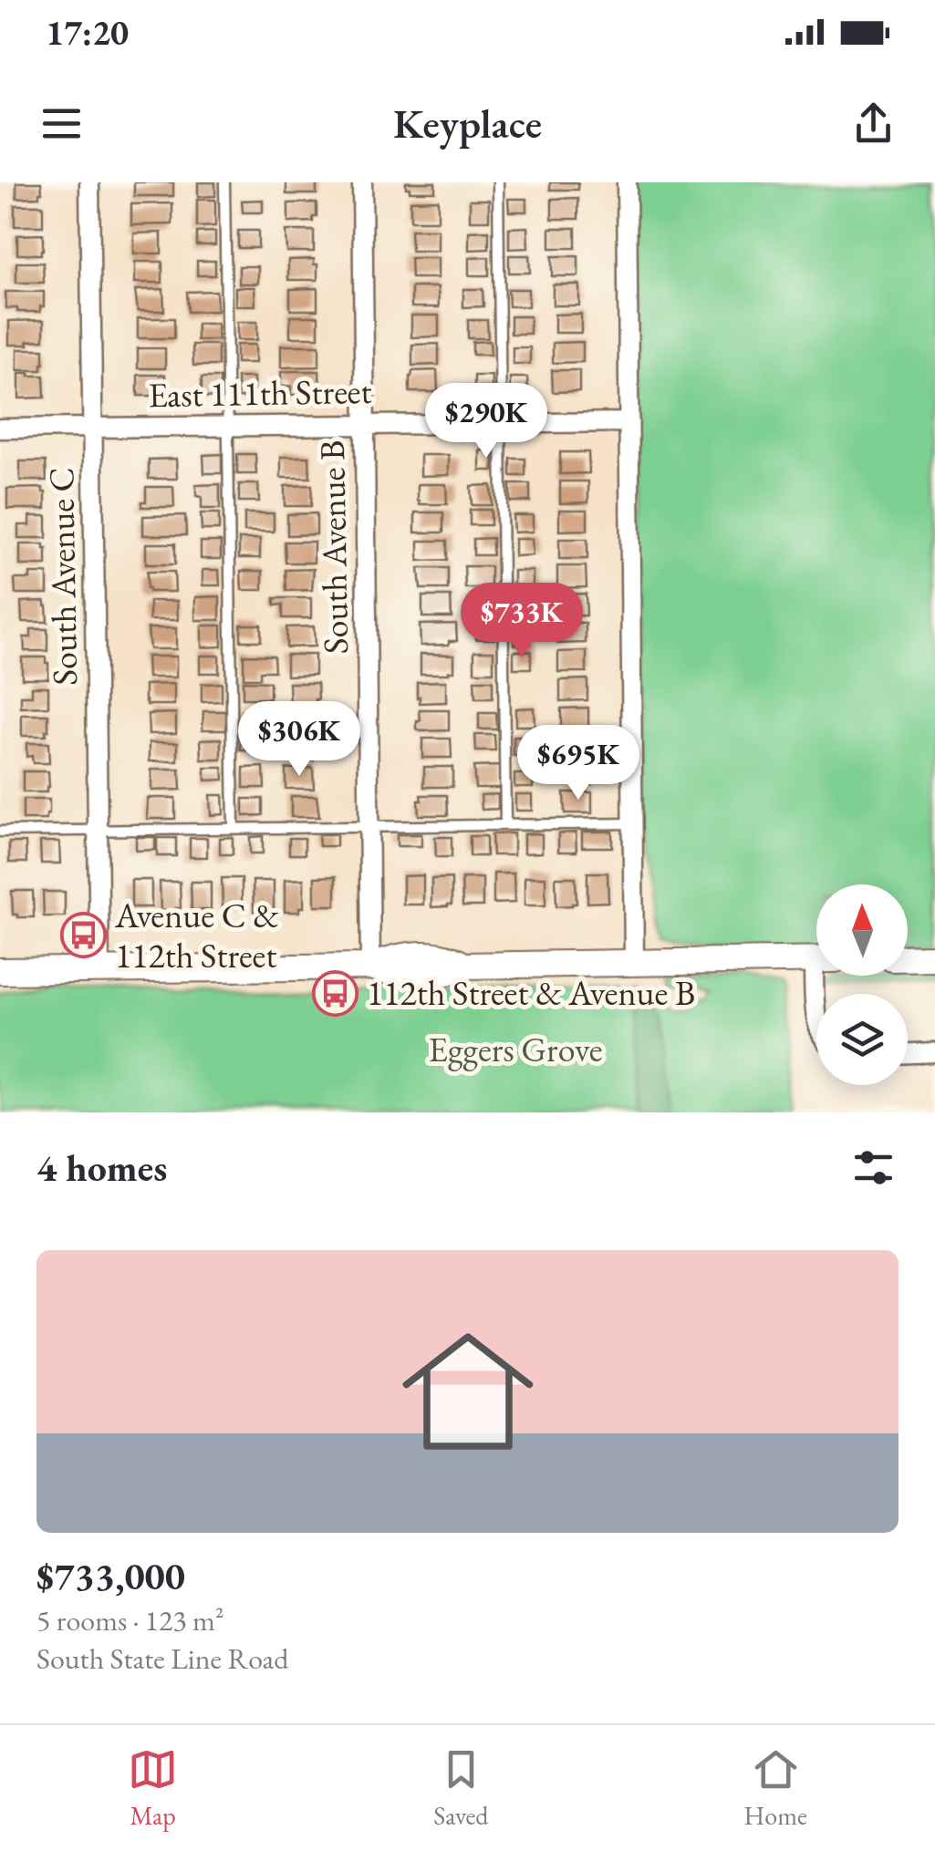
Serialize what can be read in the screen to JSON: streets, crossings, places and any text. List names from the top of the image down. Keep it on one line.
{"streets":{"street":["East 111th Street","South Avenue B","South Avenue C"]},"crossings":[["East 111th Street","South Avenue B"],["East 111th Street","South Avenue C"]],"parks":["Eggers Grove"],"places":{"bus stop":["Avenue C & 112th Street","112th Street & Avenue B"]},"north":"top","page":{"status":"17:20","header":"Keyplace","price":["$290K","$733K","$306K","$695K"],"heading":"4 homes","list":[{"name":"$733,000","note":"5 rooms · 123 m² · South State Line Road"}],"tabs":["Map","Saved","Home"]}}
